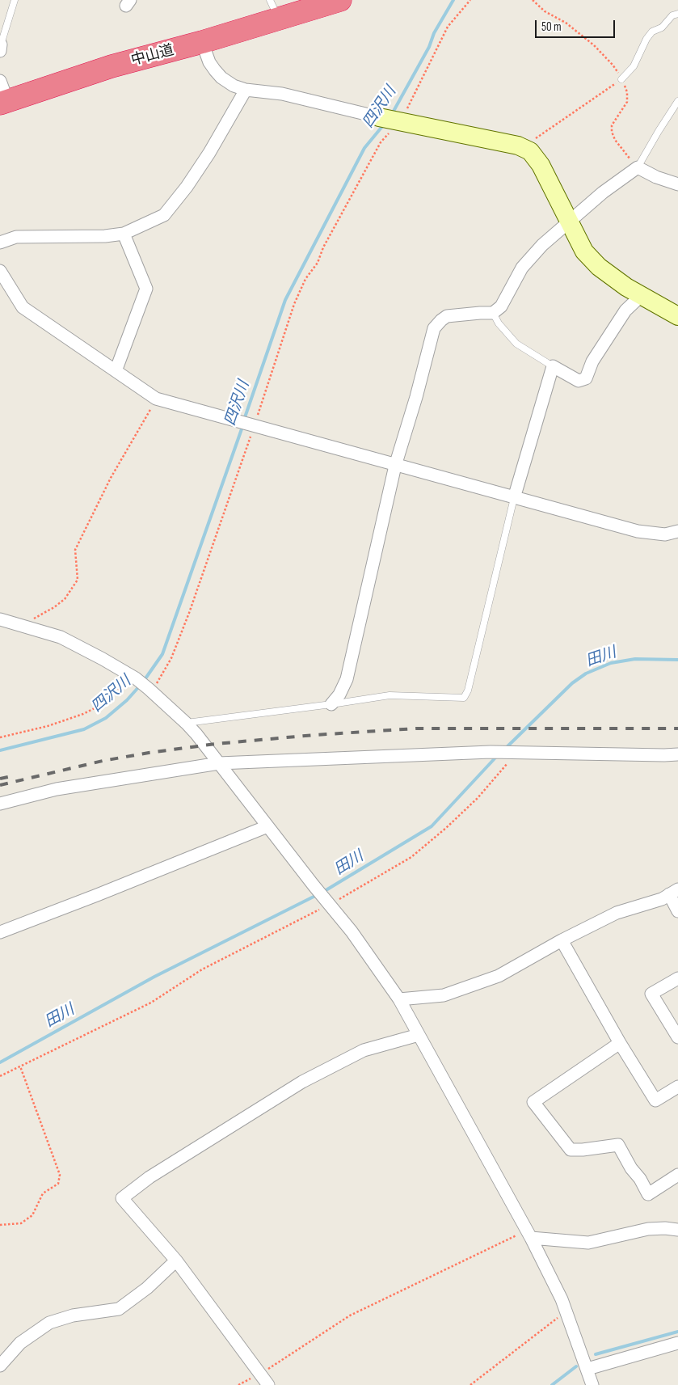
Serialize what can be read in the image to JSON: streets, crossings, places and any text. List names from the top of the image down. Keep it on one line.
{"streets":{"highway":["中山道"]},"water":["四沢川","田川"],"scale_bar":"50 m"}
